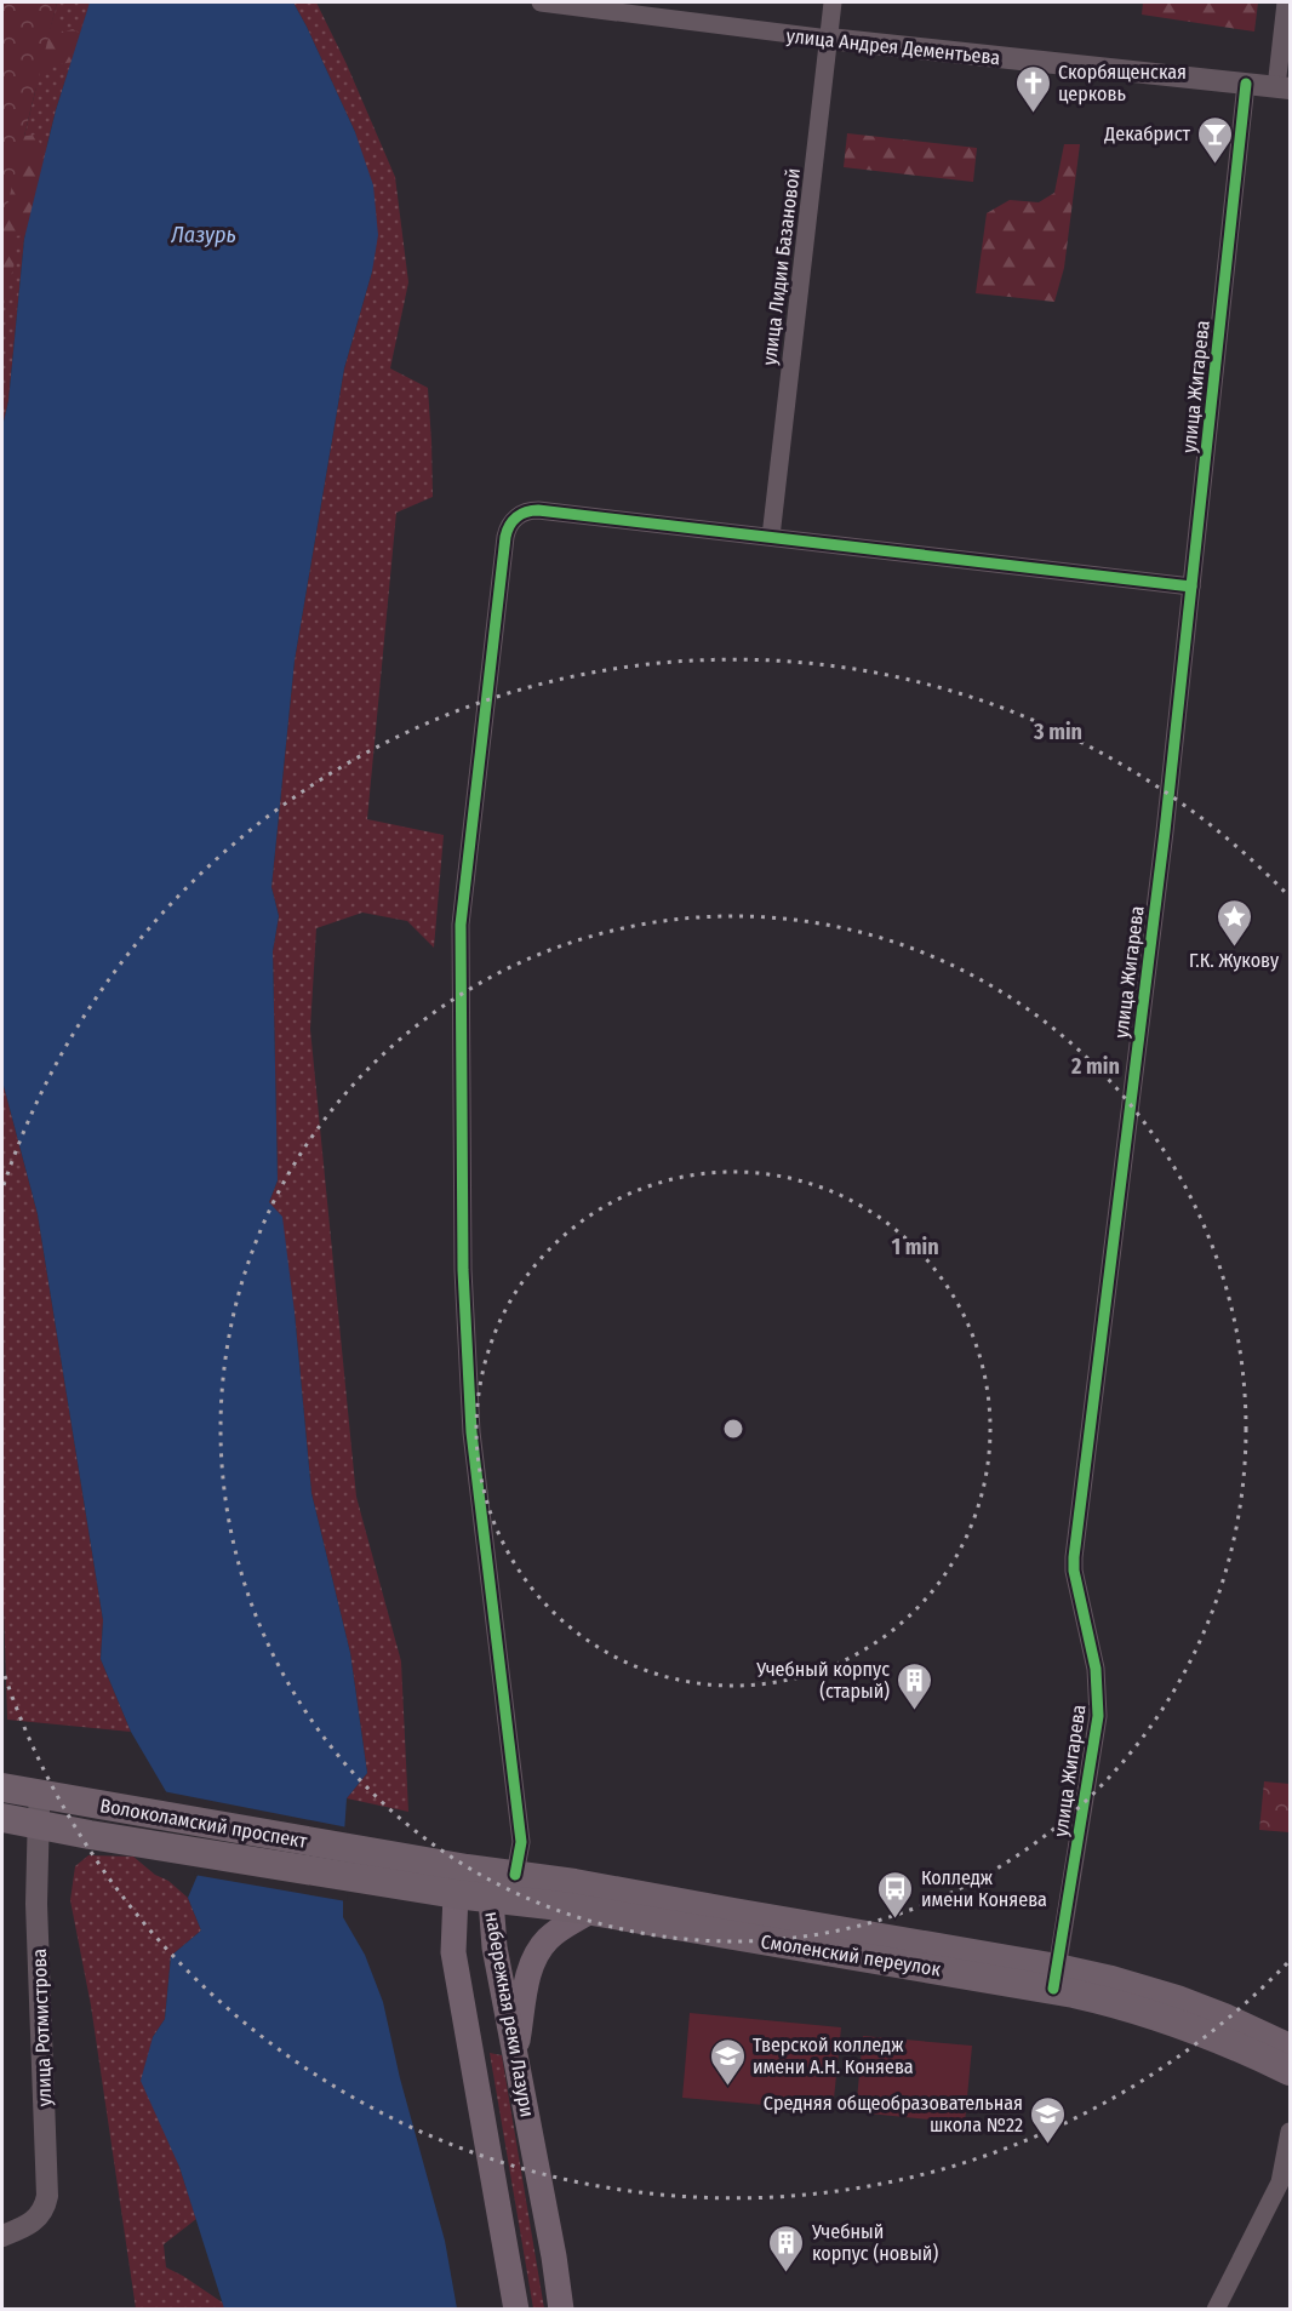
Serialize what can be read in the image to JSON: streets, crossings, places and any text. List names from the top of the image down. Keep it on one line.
{"streets":{"main road":["Волоколамский проспект","Смоленский переулок","набережная реки Лазури"],"street":["улица Андрея Дементьева","улица Лидии Базановой","улица Жигарева","улица Ротмистрова"]},"crossings":[["улица Андрея Дементьева","улица Лидии Базановой"],["улица Андрея Дементьева","улица Жигарева"],["улица Жигарева","Смоленский переулок"],["Волоколамский проспект","Смоленский переулок"],["Волоколамский проспект","улица Ротмистрова"],["Смоленский переулок","набережная реки Лазури"]],"water":["Лазурь"],"places":{"church":["Скорбященская церковь"],"bar":["Декабрист"],"place":["Г.К. Жукову"],"building":["Учебный корпус (старый)","Учебный корпус (новый)"],"bus stop":["Колледж имени Коняева"],"school or university":["Тверской колледж имени А.Н. Коняева","Средняя общеобразовательная школа №22"]},"rings":["3 min","2 min","1 min"]}
